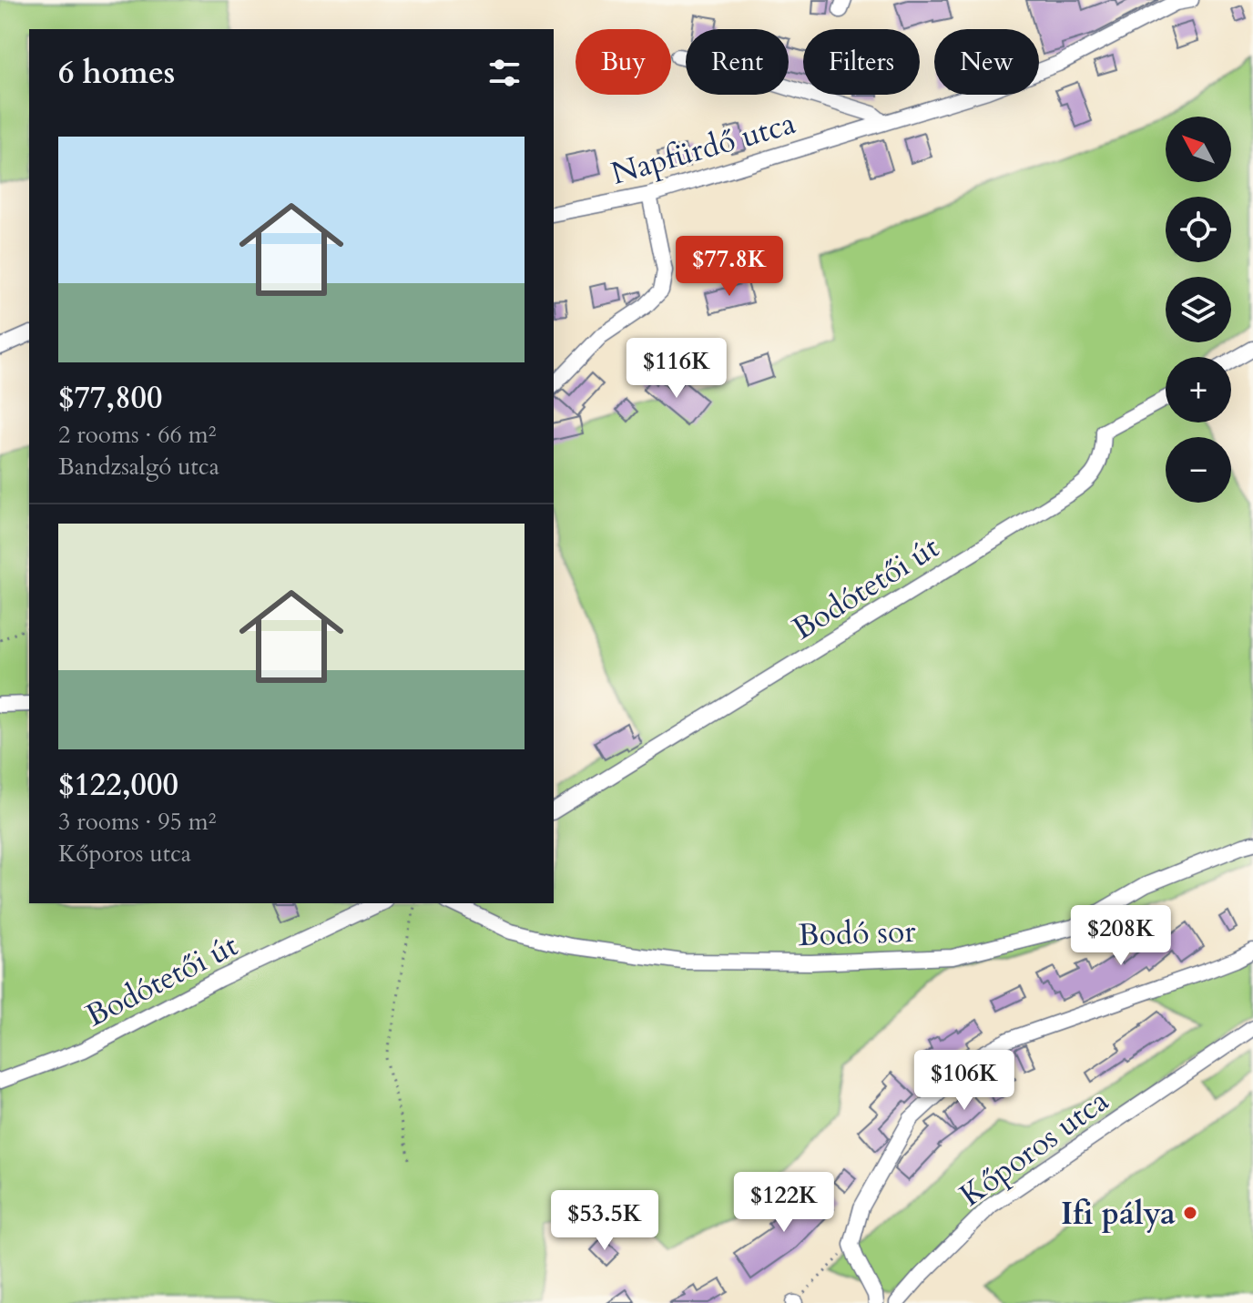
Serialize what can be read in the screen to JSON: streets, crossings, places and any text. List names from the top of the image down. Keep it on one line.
{"streets":{"street":["Napfürdő utca","Bodótetői út","Bodó sor","Kőporos utca"]},"places":["Ifi pálya"],"north":"top left","page":{"chip":["Buy","Rent","Filters","New"],"heading":"6 homes","map_buttons":["+","−"],"list":[{"name":"$77,800","note":"2 rooms · 66 m² · Bandzsalgó utca"},{"name":"$122,000","note":"3 rooms · 95 m² · Kőporos utca"}],"price":["$77.8K","$116K","$208K","$106K","$122K","$53.5K"]}}
